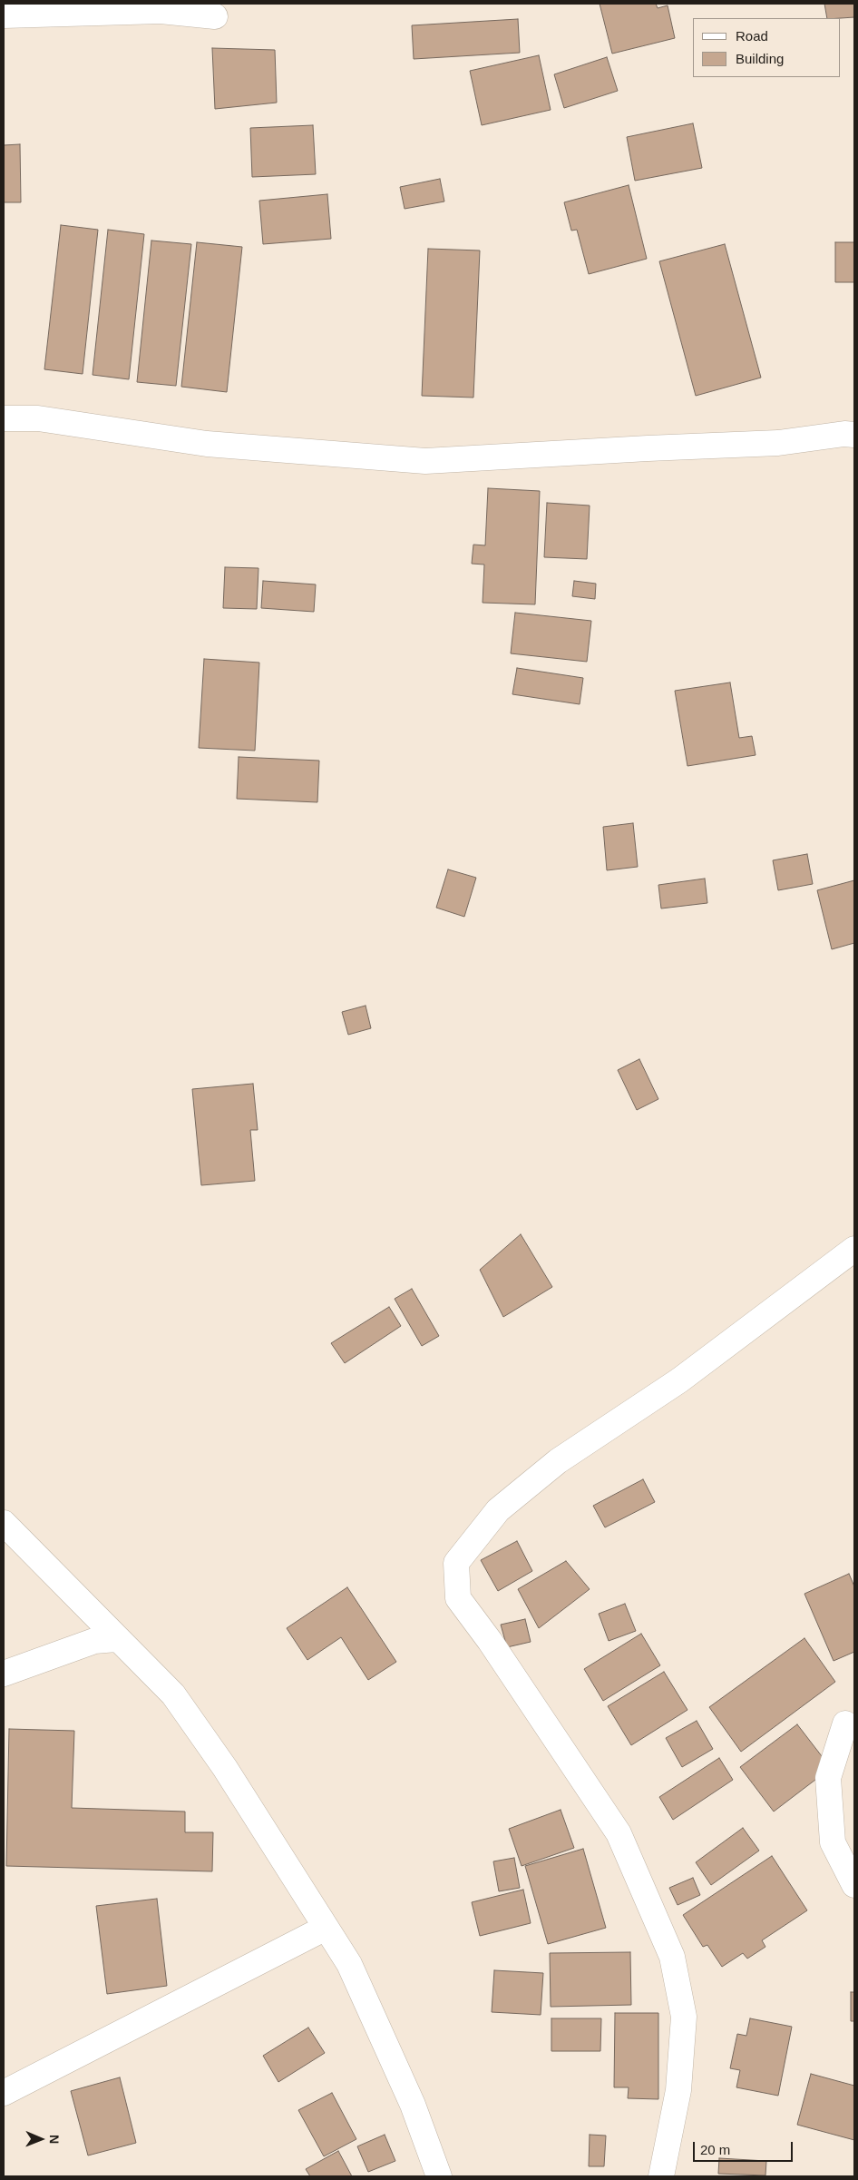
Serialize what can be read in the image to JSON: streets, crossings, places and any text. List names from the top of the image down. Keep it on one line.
{"legend":["Road","Building"],"scale_bar":"20 m","north":"right"}
